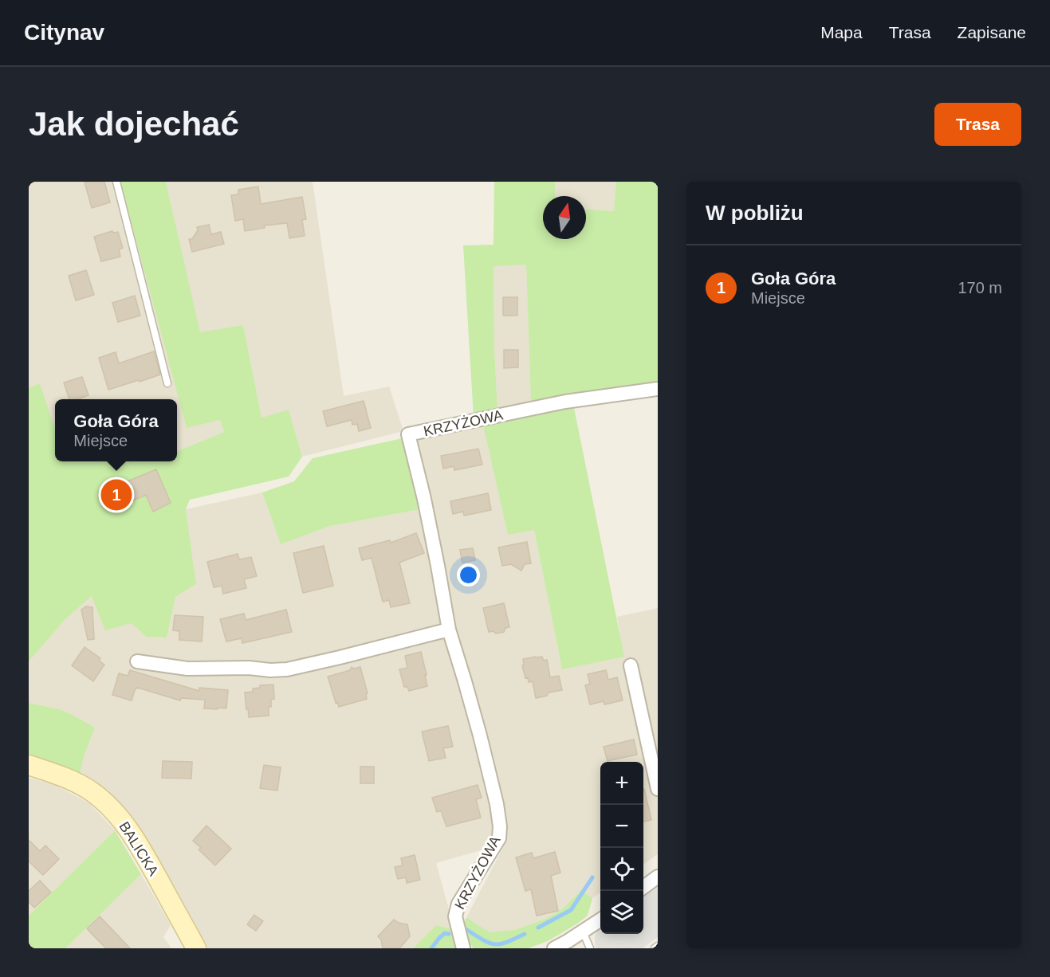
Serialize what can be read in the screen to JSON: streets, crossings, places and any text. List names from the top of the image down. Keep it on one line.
{"streets":{"street":["KRZYŻOWA","BALICKA"]},"north":"top","page":{"header":"Citynav","nav":["Mapa","Trasa","Zapisane"],"buttons":"Trasa","title":"Jak dojechać","heading":"W pobliżu","list":[{"mark":"1","name":"Goła Góra","note":"Miejsce","value":"170 m"}],"popup":["Goła Góra","Miejsce"],"pins":"1","map_buttons":["+","−"]}}
